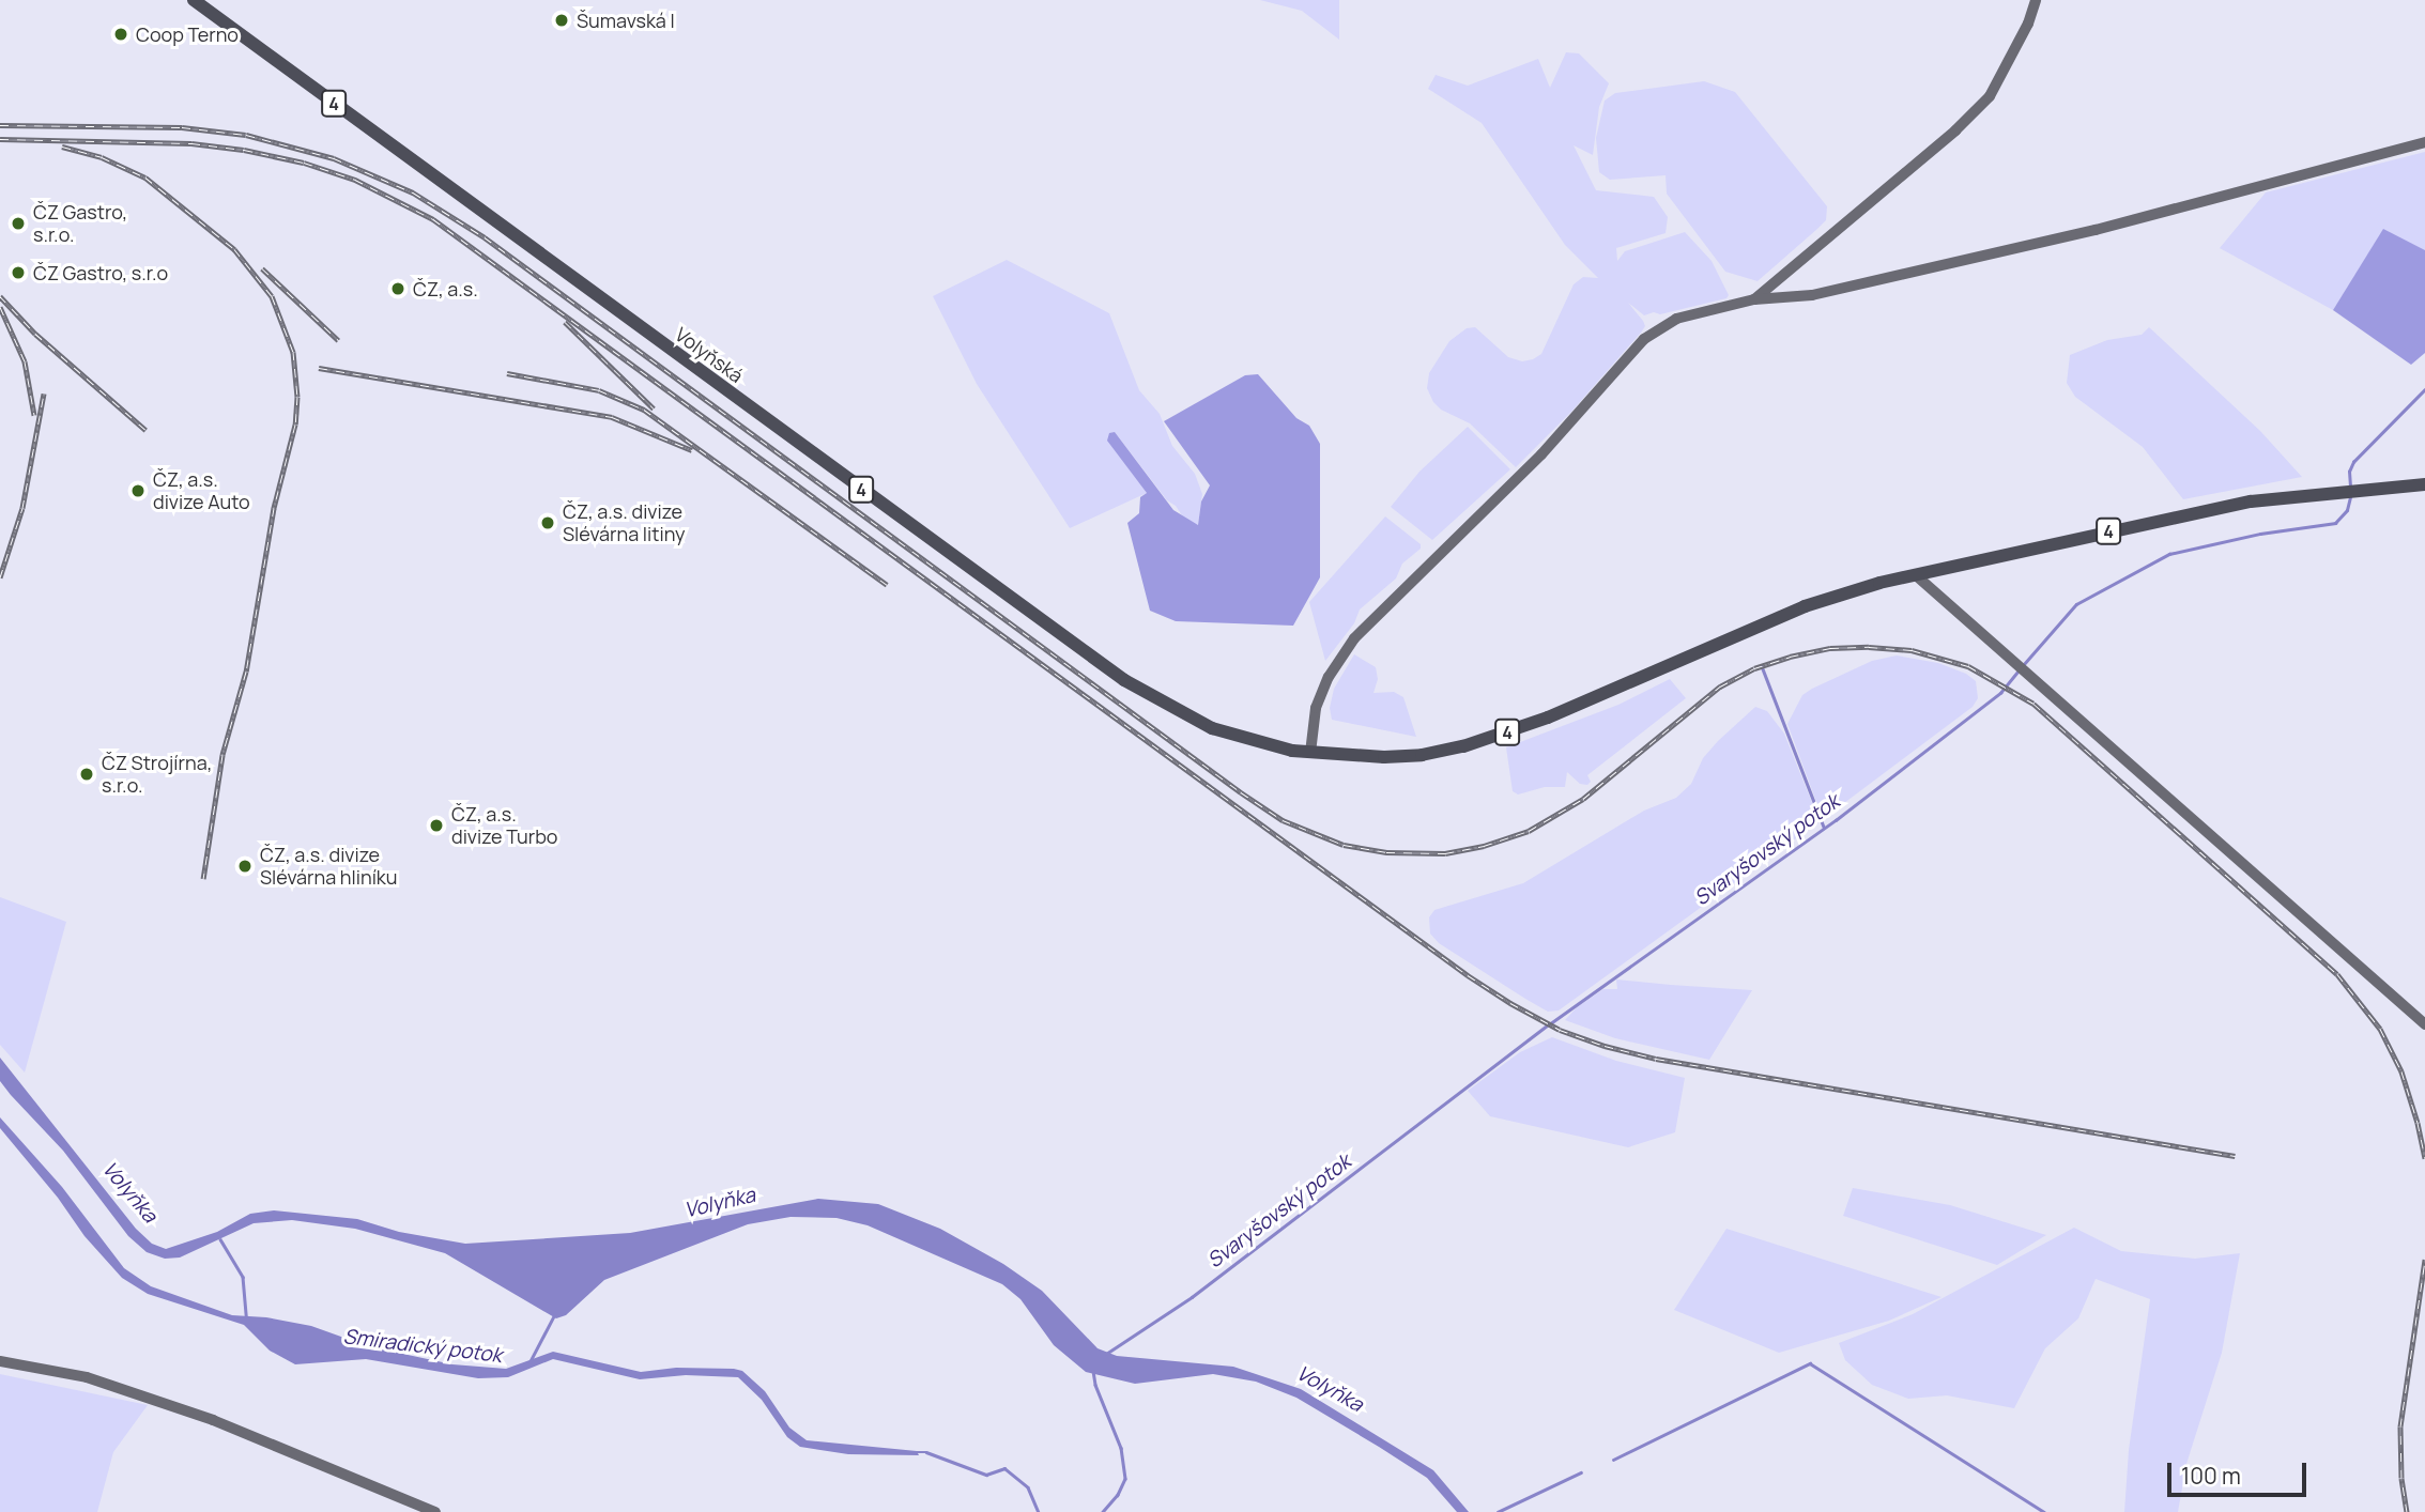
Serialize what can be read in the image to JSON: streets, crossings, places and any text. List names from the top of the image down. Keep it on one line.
{"streets":{"main road":["4","Volyňská"]},"crossings":[["4","Volyňská"]],"water":["Svaryšovský potok","Volyňka","Smiradický potok"],"places":["Šumavská I","Coop Terno","ČZ Gastro, s.r.o.","ČZ Gastro, s.r.o","ČZ, a.s.","ČZ, a.s. divize Auto","ČZ, a.s. divize Slévárna litiny","ČZ Strojírna, s.r.o.","ČZ, a.s. divize Turbo","ČZ, a.s. divize Slévárna hliníku"],"scale_bar":"100 m"}
